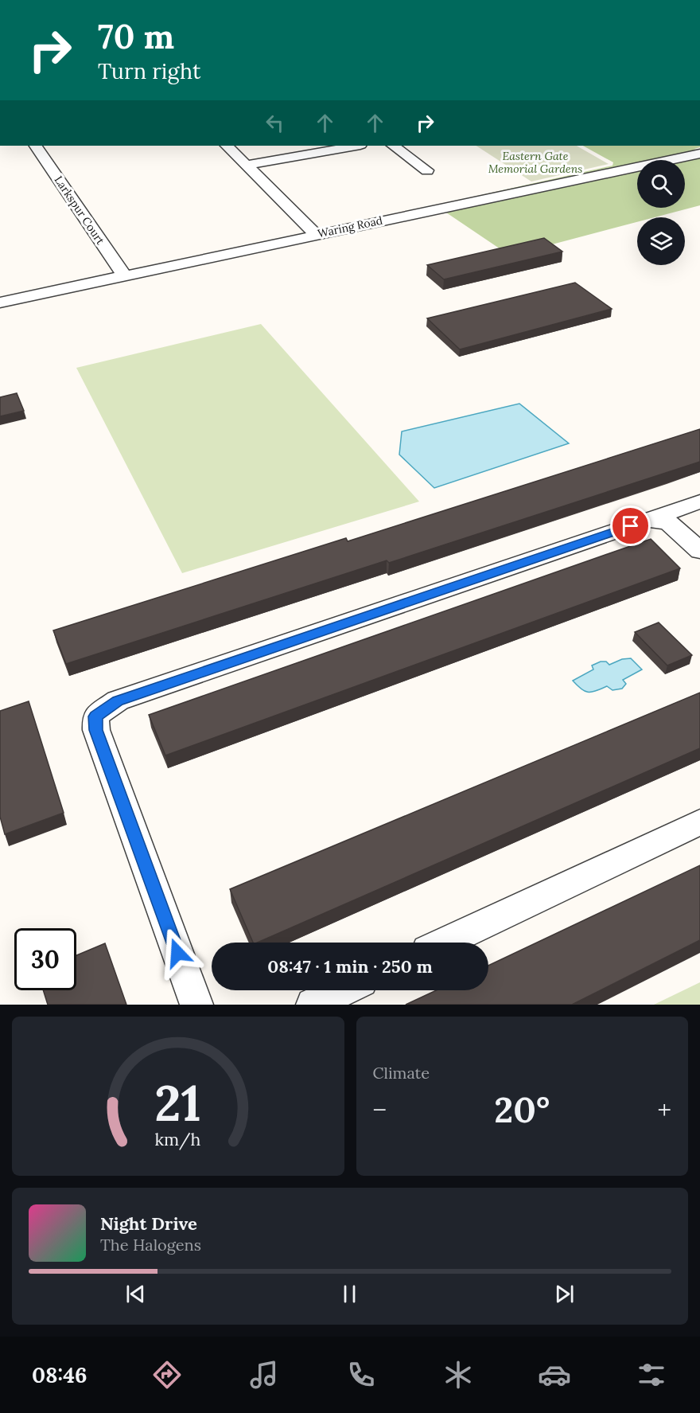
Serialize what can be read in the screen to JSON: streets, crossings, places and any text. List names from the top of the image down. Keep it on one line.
{"streets":{"street":["Larkspur Court","Waring Road"]},"crossings":[["Larkspur Court","Waring Road"]],"parks":["Eastern Gate Memorial Gardens"],"page":{"turn":["70 m","Turn right"],"limit":"30","trip":"08:47 · 1 min · 250 m","tile":"Climate","heat":["−","20°","+"],"song":["Night Drive","The Halogens"],"tabs":"08:46","gauge":["21","km/h"]}}
